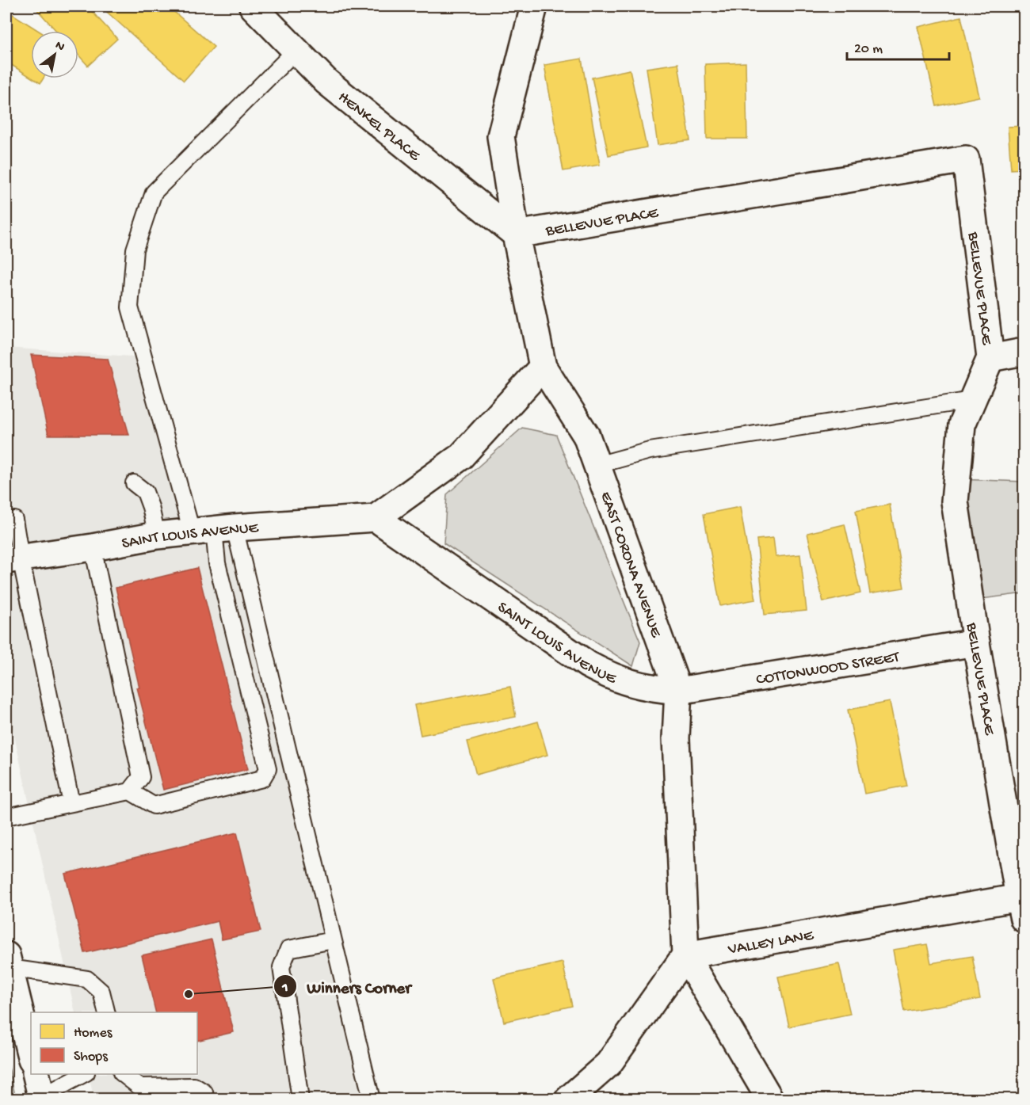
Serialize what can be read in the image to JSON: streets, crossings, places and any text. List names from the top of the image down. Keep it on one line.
{"streets":{"street":["HENKEL PLACE","BELLEVUE PLACE","SAINT LOUIS AVENUE","EAST CORONA AVENUE","COTTONWOOD STREET","VALLEY LANE"]},"crossings":[["HENKEL PLACE","BELLEVUE PLACE"],["HENKEL PLACE","EAST CORONA AVENUE"],["BELLEVUE PLACE","EAST CORONA AVENUE"],["BELLEVUE PLACE","COTTONWOOD STREET"],["BELLEVUE PLACE","VALLEY LANE"],["SAINT LOUIS AVENUE","EAST CORONA AVENUE"],["SAINT LOUIS AVENUE","COTTONWOOD STREET"],["EAST CORONA AVENUE","COTTONWOOD STREET"],["EAST CORONA AVENUE","VALLEY LANE"]],"places":["Winners Corner"],"legend":["Homes","Shops"],"scale_bar":"20 m","north":"top right"}
